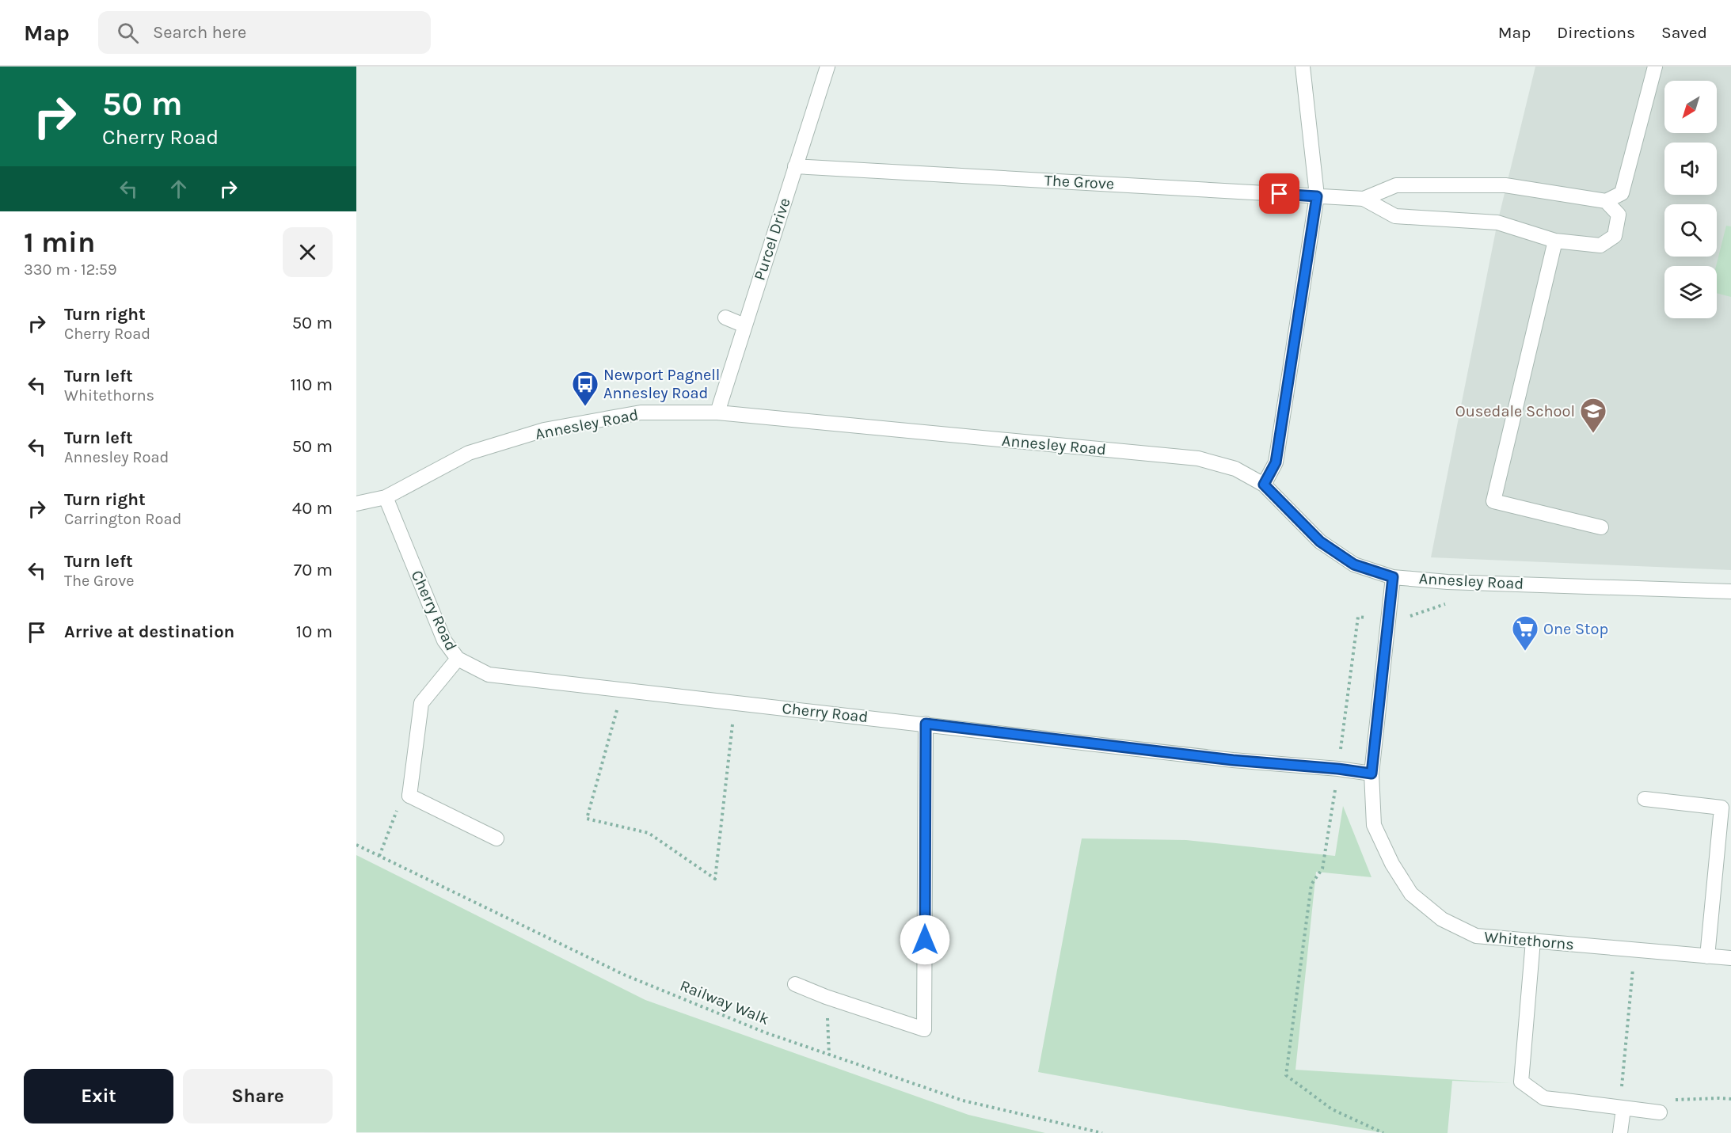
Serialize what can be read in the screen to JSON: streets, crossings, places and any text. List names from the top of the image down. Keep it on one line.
{"streets":{"street":["The Grove","Purcel Drive","Annesley Road","Cherry Road","Whitethorns"],"path":["Railway Walk"]},"crossings":[["The Grove","Purcel Drive"],["Purcel Drive","Annesley Road"],["Annesley Road","Cherry Road"],["Annesley Road","Whitethorns"],["Cherry Road","Whitethorns"]],"places":{"bus stop":["Newport Pagnell Annesley Road"],"school or university":["Ousedale School"],"supermarket":["One Stop"]},"north":"bottom left","page":{"header":"Map","search":"Search here","nav":["Map","Directions","Saved"],"turn":["50 m","Cherry Road"],"heading":["1 min","330 m · 12:59"],"list":[{"name":"Turn right","note":"Cherry Road","value":"50 m"},{"name":"Turn left","note":"Whitethorns","value":"110 m"},{"name":"Turn left","note":"Annesley Road","value":"50 m"},{"name":"Turn right","note":"Carrington Road","value":"40 m"},{"name":"Turn left","note":"The Grove","value":"70 m"},{"name":"Arrive at destination","value":"10 m"}],"buttons":["Exit","Share"]}}
